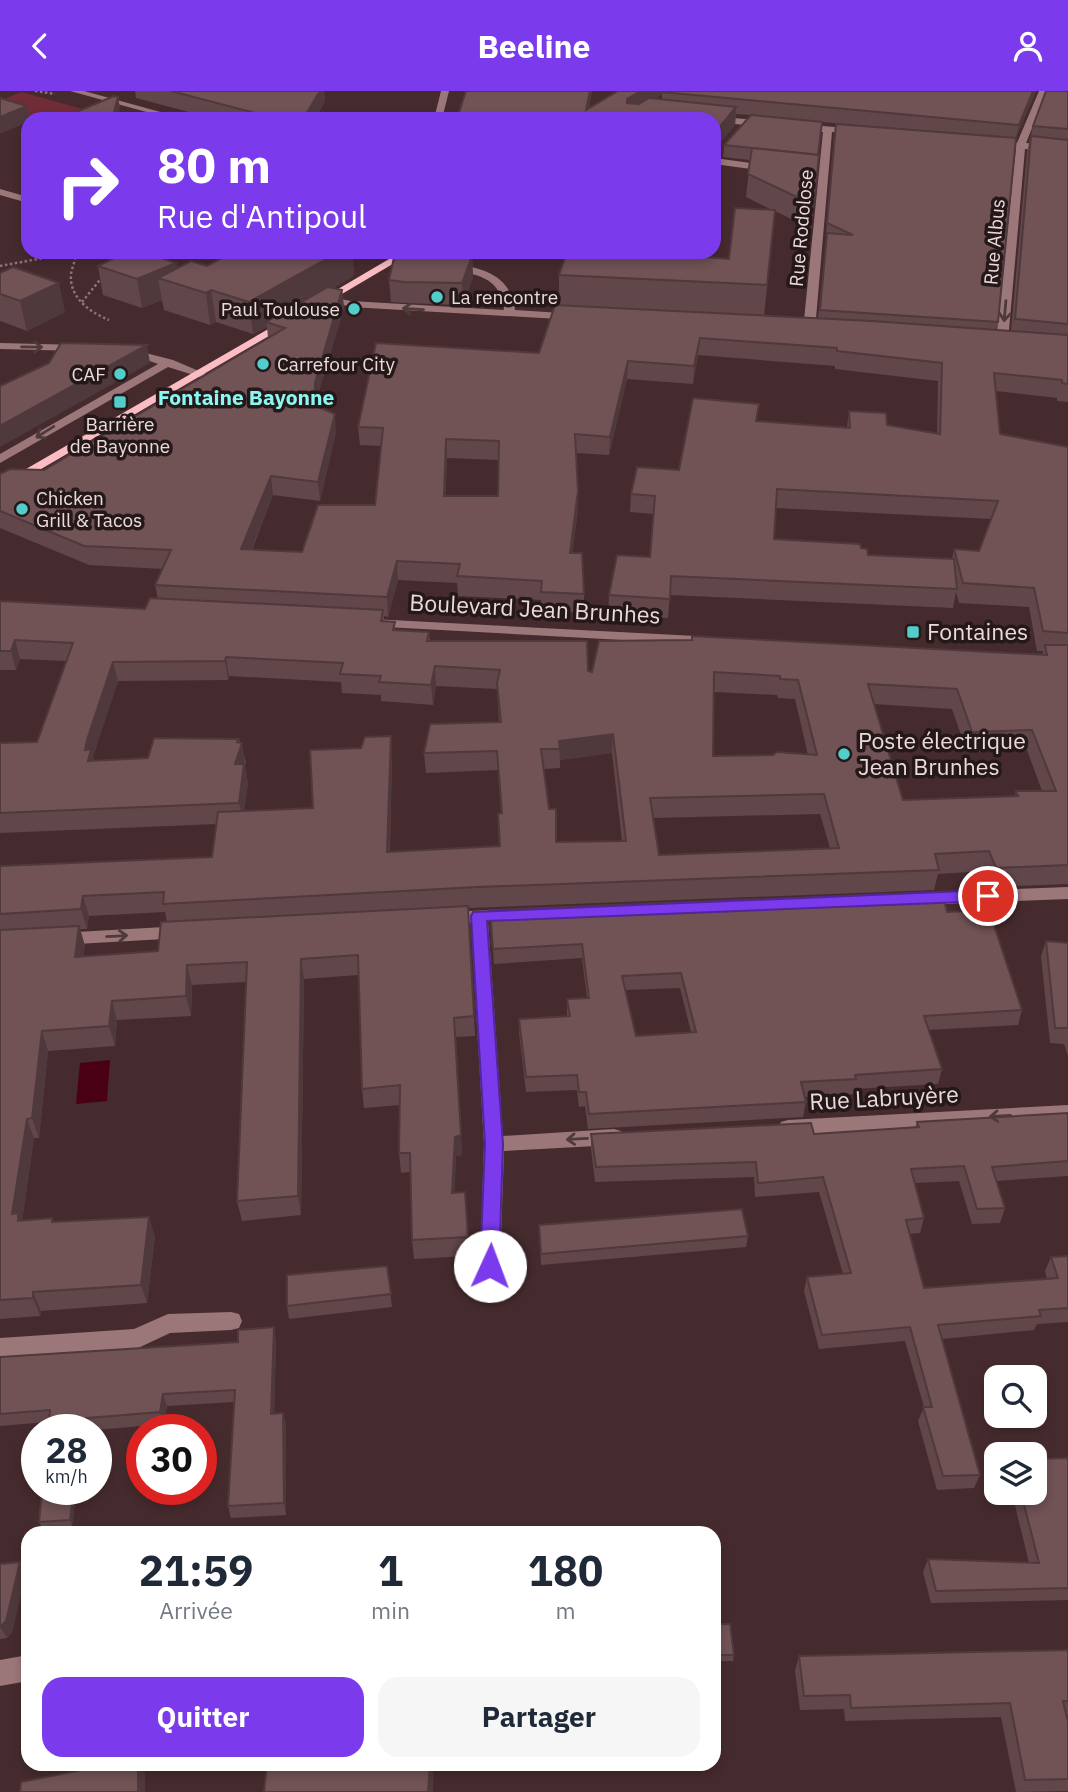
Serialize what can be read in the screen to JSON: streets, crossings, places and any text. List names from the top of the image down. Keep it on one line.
{"streets":{"street":["Rue Rodolose","Rue Albus","Boulevard Jean Brunhes","Rue Labruyère"]},"one_way":["Rue Albus","Rue Labruyère"],"districts":["Fontaine Bayonne"],"places":{"other":["La rencontre","Paul Toulouse","Carrefour City","CAF","Chicken Grill & Tacos","Poste électrique Jean Brunhes"],"transit":["Barrière de Bayonne","Fontaines"]},"page":{"header":"Beeline","turn":["80 m","Rue d'Antipoul"],"speed":"28 km/h","limit":"30","eta":["21:59","Arrivée","1","min","180","m"],"buttons":["Quitter","Partager"]}}
